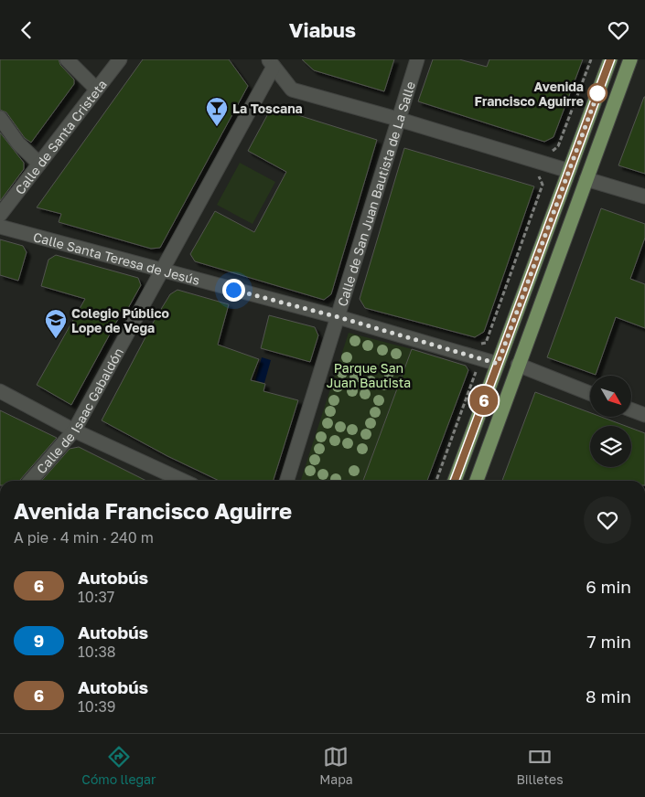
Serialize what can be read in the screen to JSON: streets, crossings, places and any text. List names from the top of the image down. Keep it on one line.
{"streets":{"street":["Calle de Santa Cristeta","Calle de San Juan Bautista de La Salle","Calle Santa Teresa de Jesús","Calle de Isaac Gabaldón"]},"crossings":[["Calle de San Juan Bautista de La Salle","Calle Santa Teresa de Jesús"],["Calle Santa Teresa de Jesús","Calle de Isaac Gabaldón"]],"parks":["Parque San Juan Bautista"],"places":{"other":["Avenida Francisco Aguirre"],"bar":["La Toscana"],"school or university":["Colegio Público Lope de Vega"]},"lines":["bus line 6"],"north":"bottom right","page":{"header":"Viabus","on_map":"6","heading":["Avenida Francisco Aguirre","A pie · 4 min · 240 m"],"list":[{"mark":"6","name":"Autobús","note":"10:37","value":"6 min"},{"mark":"9","name":"Autobús","note":"10:38","value":"7 min"},{"mark":"6","name":"Autobús","note":"10:39","value":"8 min"}],"tabs":["Cómo llegar","Mapa","Billetes"]}}
